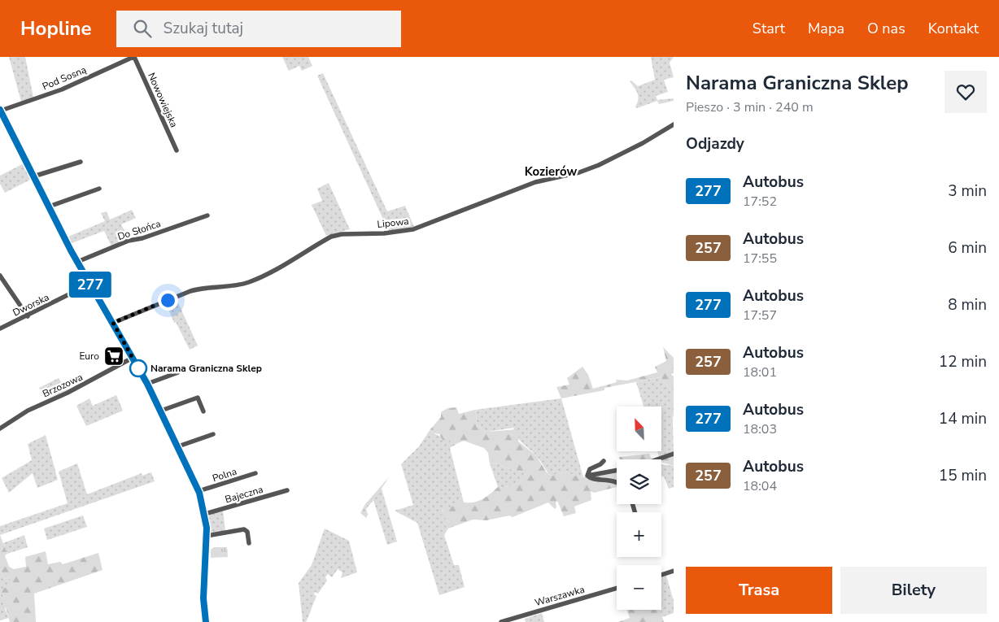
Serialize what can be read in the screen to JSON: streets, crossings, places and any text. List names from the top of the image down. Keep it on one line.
{"streets":{"street":["Pod Sosną","Nowowiejska","Lipowa","Do Słońca","Dworska","Brzozowa","Polna","Bajeczna","Warszawka"]},"crossings":[["Pod Sosną","Nowowiejska"]],"districts":["Kozierów"],"places":{"supermarket":["Euro"],"other":["Narama Graniczna Sklep"]},"lines":["bus line 277"],"north":"top left","page":{"header":"Hopline","search":"Szukaj tutaj","nav":["Start","Mapa","O nas","Kontakt"],"on_map":"277","heading":[["Narama Graniczna Sklep","Pieszo · 3 min · 240 m"],"Odjazdy"],"list":[{"mark":"277","name":"Autobus","note":"17:52","value":"3 min"},{"mark":"257","name":"Autobus","note":"17:55","value":"6 min"},{"mark":"277","name":"Autobus","note":"17:57","value":"8 min"},{"mark":"257","name":"Autobus","note":"18:01","value":"12 min"},{"mark":"277","name":"Autobus","note":"18:03","value":"14 min"},{"mark":"257","name":"Autobus","note":"18:04","value":"15 min"}],"map_buttons":["+","−"],"buttons":["Trasa","Bilety"]}}
